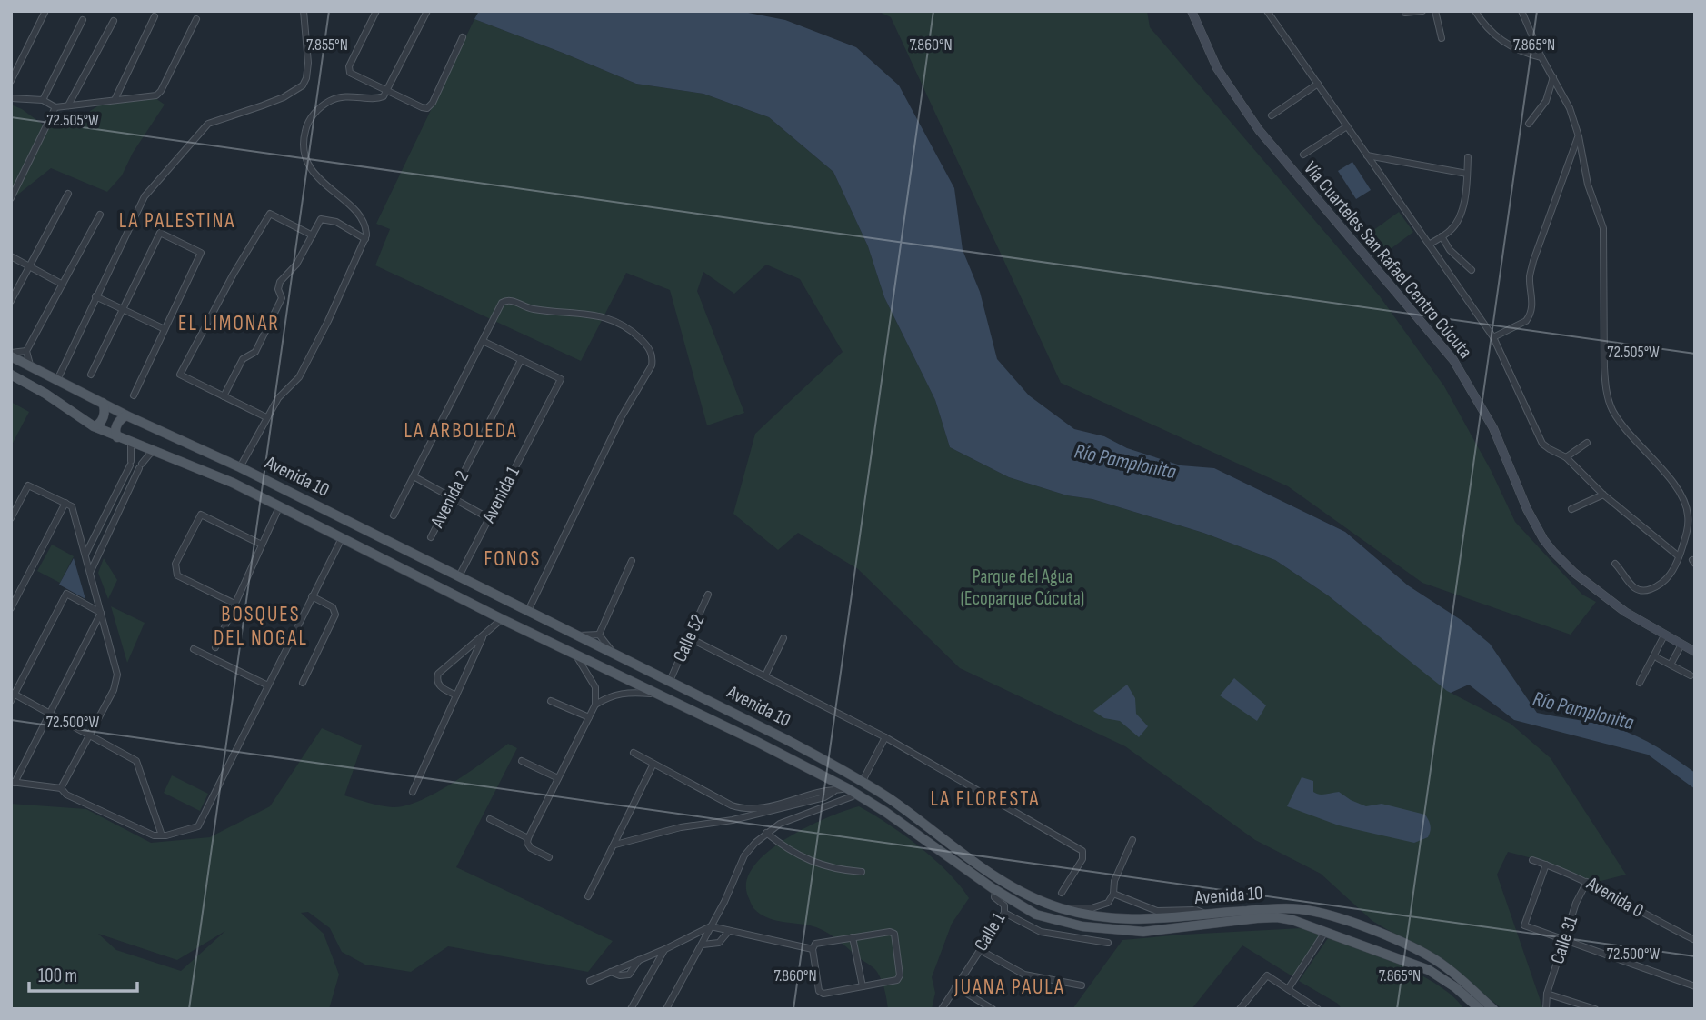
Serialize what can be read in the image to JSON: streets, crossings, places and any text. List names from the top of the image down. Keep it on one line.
{"streets":{"main road":["Vía Cuarteles San Rafael Centro Cúcuta","Avenida 10"],"street":["Avenida 1","Avenida 2","Calle 52","Avenida 0","Calle 1","Calle 31"]},"crossings":[["Avenida 10","Avenida 1"],["Avenida 10","Calle 52"],["Avenida 10","Calle 1"],["Avenida 1","Avenida 2"],["Avenida 0","Calle 31"]],"districts":["LA PALESTINA","EL LIMONAR","LA ARBOLEDA","FONOS","BOSQUES DEL NOGAL","LA FLORESTA","JUANA PAULA"],"water":["Río Pamplonita"],"parks":["Parque del Agua (Ecoparque Cúcuta)"],"scale_bar":"100 m","coordinates":["7.855°N","7.860°N","7.865°N","72.505°W","72.500°W"]}
